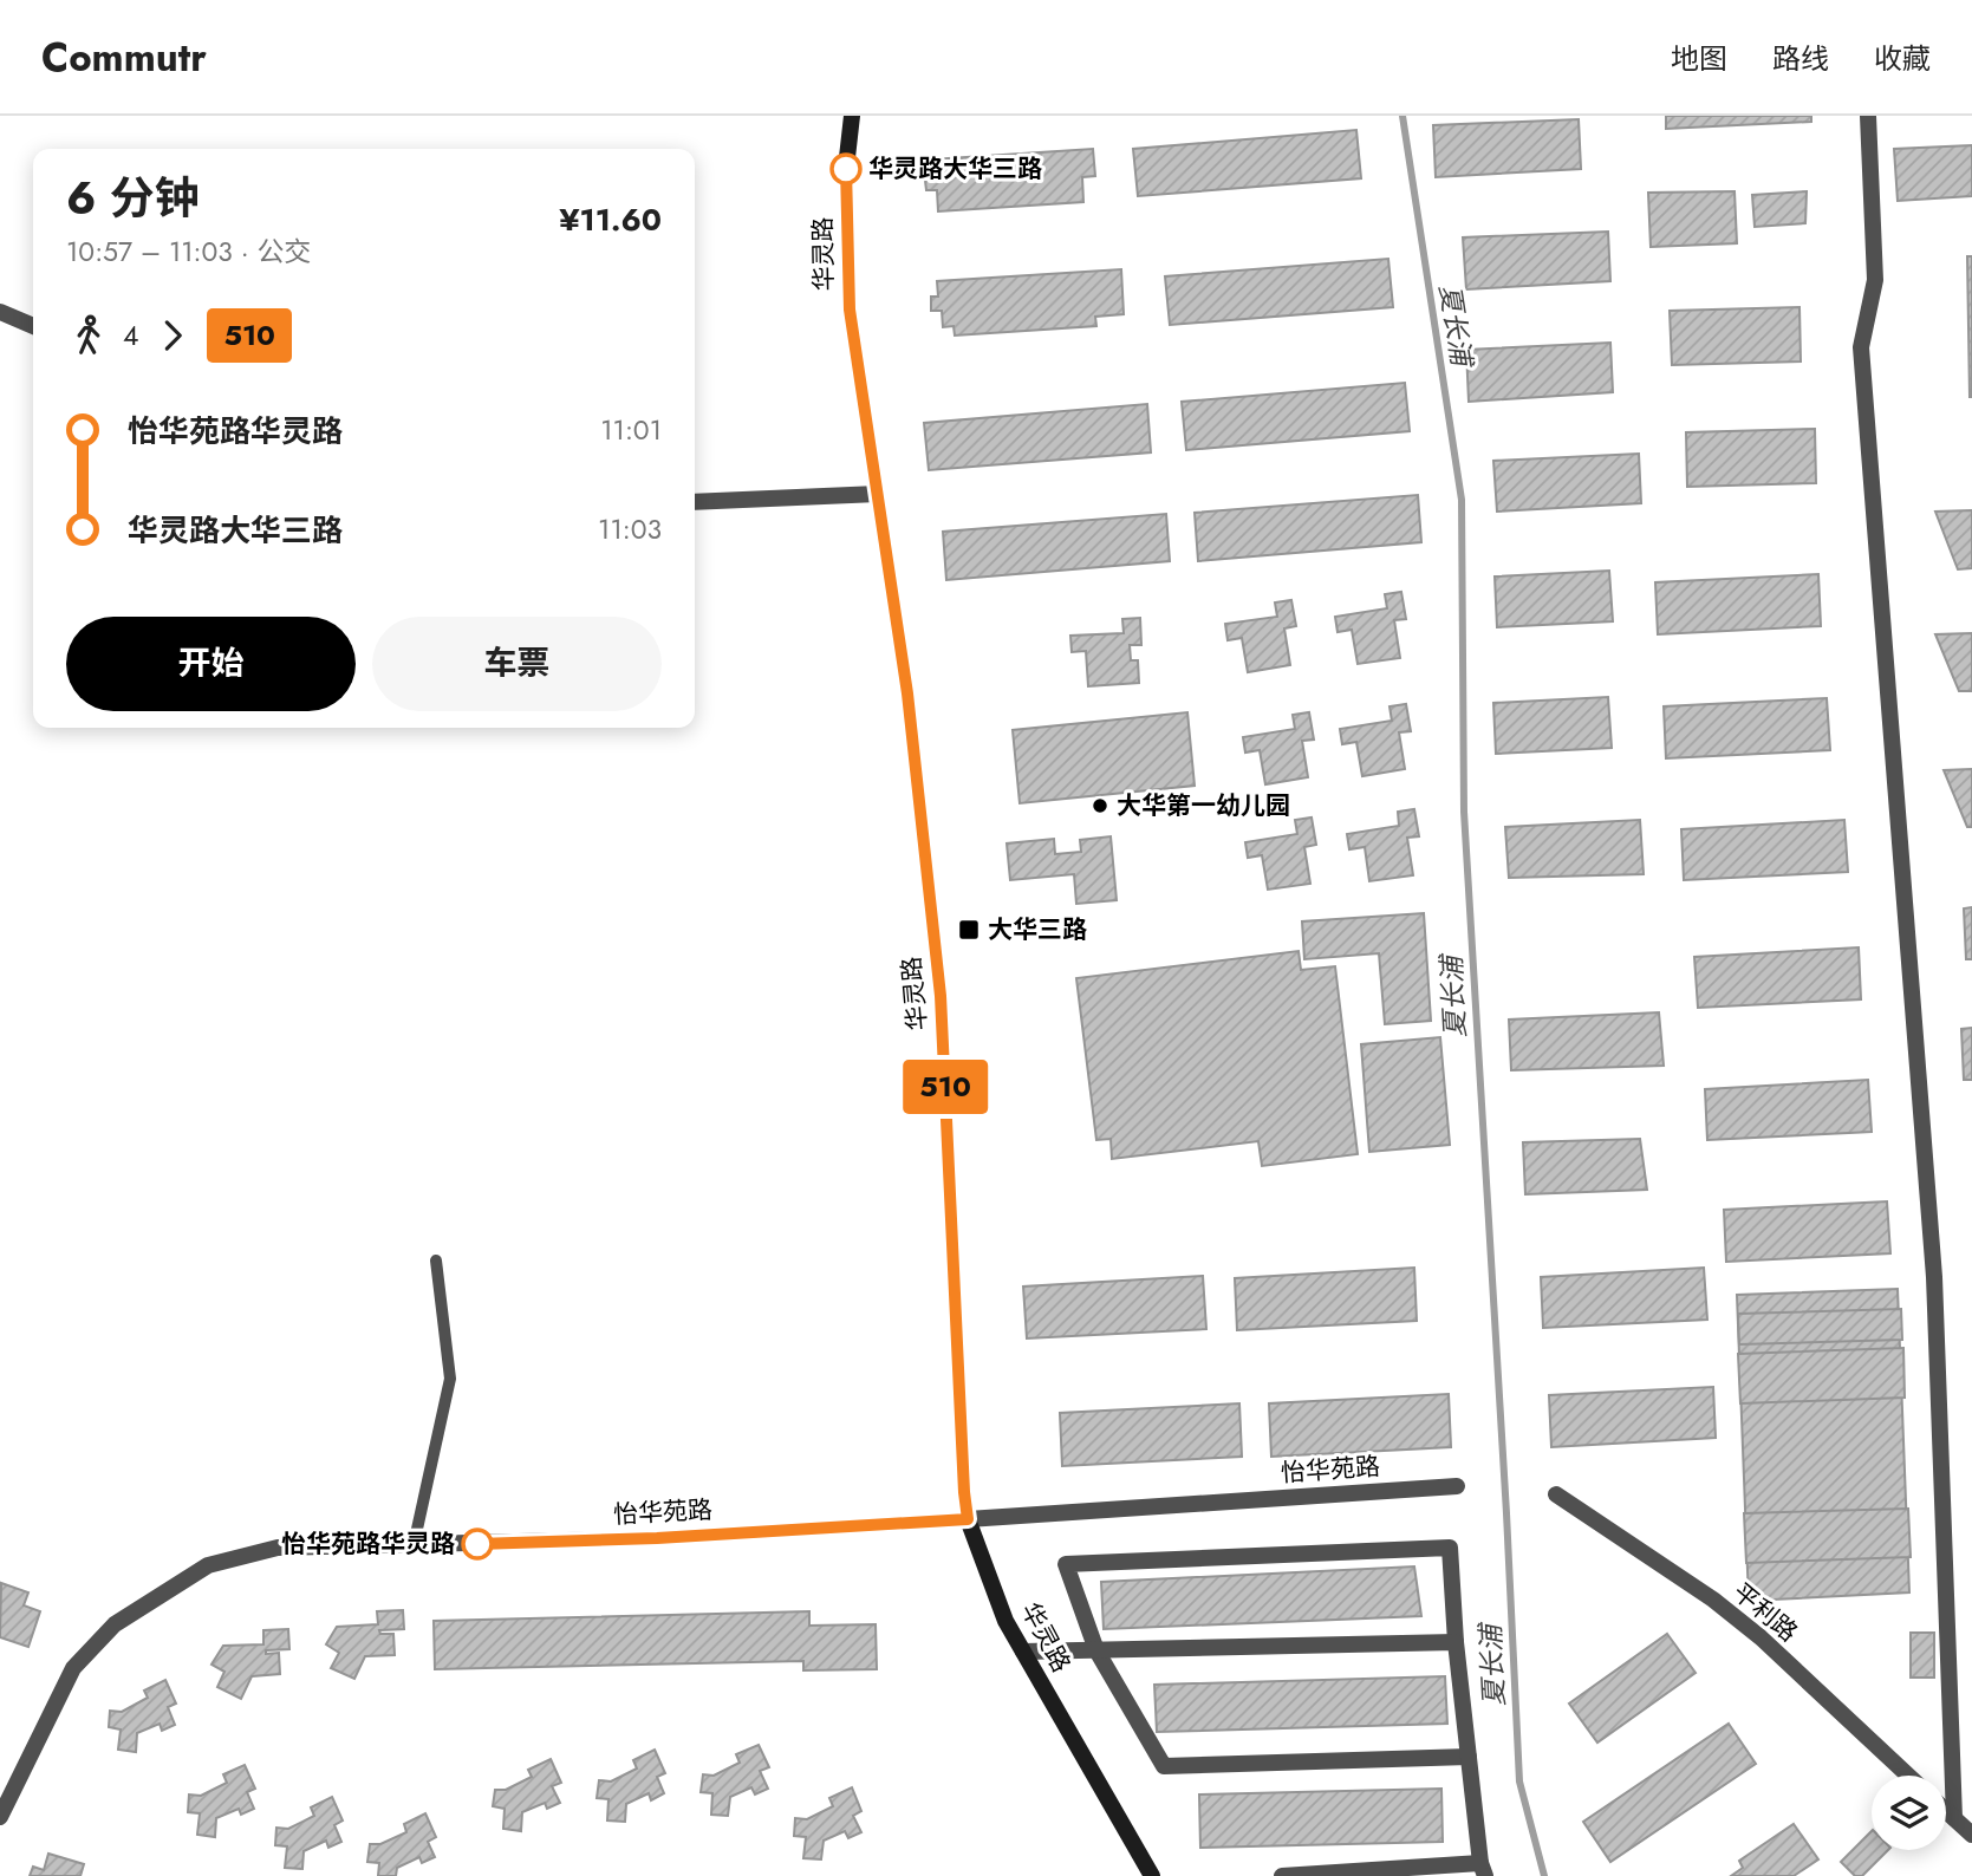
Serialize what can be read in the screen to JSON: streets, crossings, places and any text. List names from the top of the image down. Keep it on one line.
{"streets":{"main road":["华灵路"],"street":["怡华苑路","平利路"]},"crossings":[["华灵路","怡华苑路"]],"water":["夏长浦"],"places":{"other":["华灵路大华三路","大华第一幼儿园","怡华苑路华灵路"],"transit":["大华三路"]},"lines":["bus line 510"],"page":{"header":"Commutr","nav":["地图","路线","收藏"],"on_map":"510","heading":["6 分钟","10:57 – 11:03 · 公交","¥11.60"],"legs":["4","510"],"list":[{"name":"怡华苑路华灵路","value":"11:01"},{"name":"华灵路大华三路","value":"11:03"}],"buttons":["开始","车票"]}}
